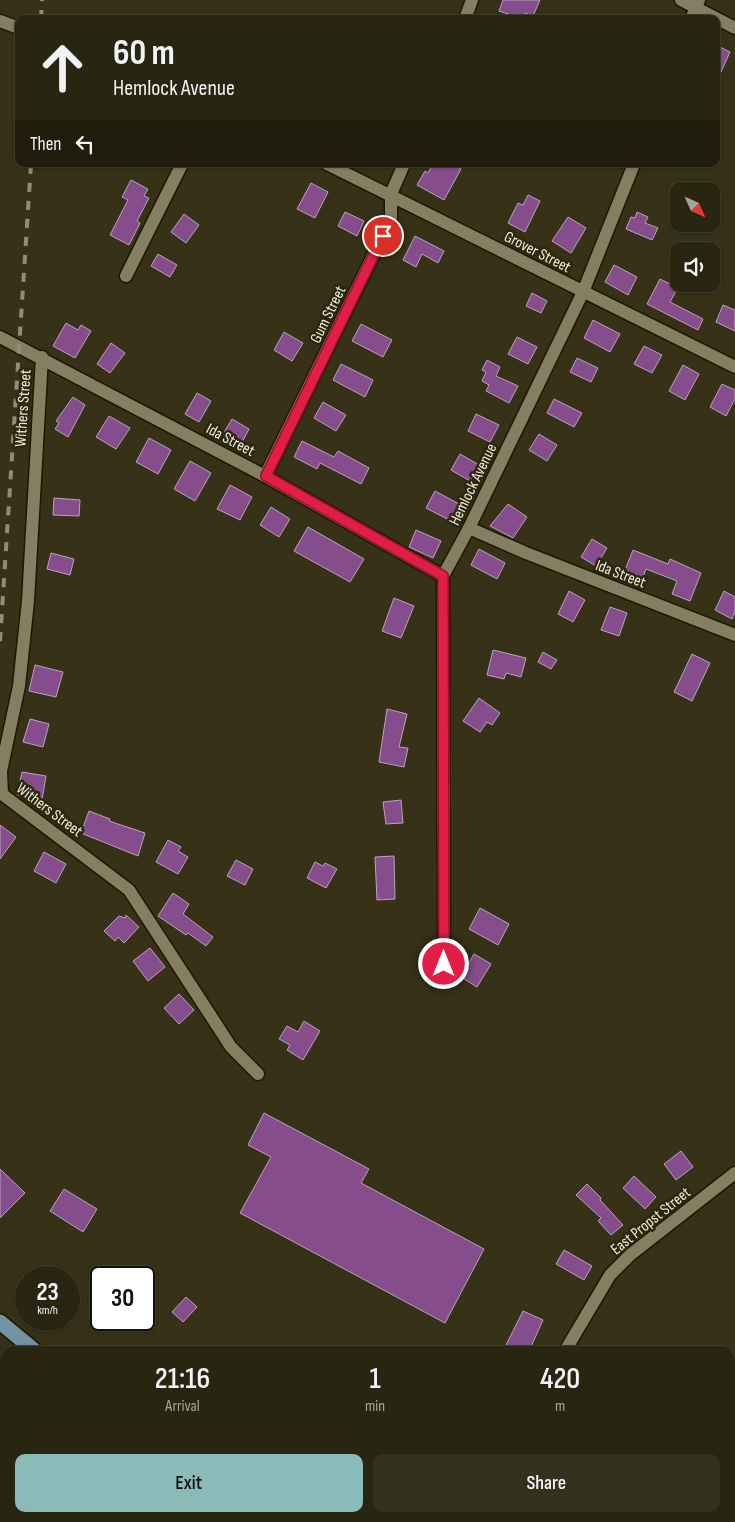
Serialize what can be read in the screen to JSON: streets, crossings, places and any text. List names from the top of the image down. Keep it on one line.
{"streets":{"street":["Grover Street","Gum Street","Withers Street","Ida Street","Hemlock Avenue","East Propst Street"]},"crossings":[["Grover Street","Gum Street"],["Grover Street","Hemlock Avenue"],["Gum Street","Ida Street"],["Withers Street","Ida Street"],["Ida Street","Hemlock Avenue"]],"north":"bottom right","page":{"turn":["60 m","Hemlock Avenue"],"then":"Then","speed":"23 km/h","limit":"30","eta":["21:16","Arrival","1","min","420","m"],"buttons":["Exit","Share"]}}
